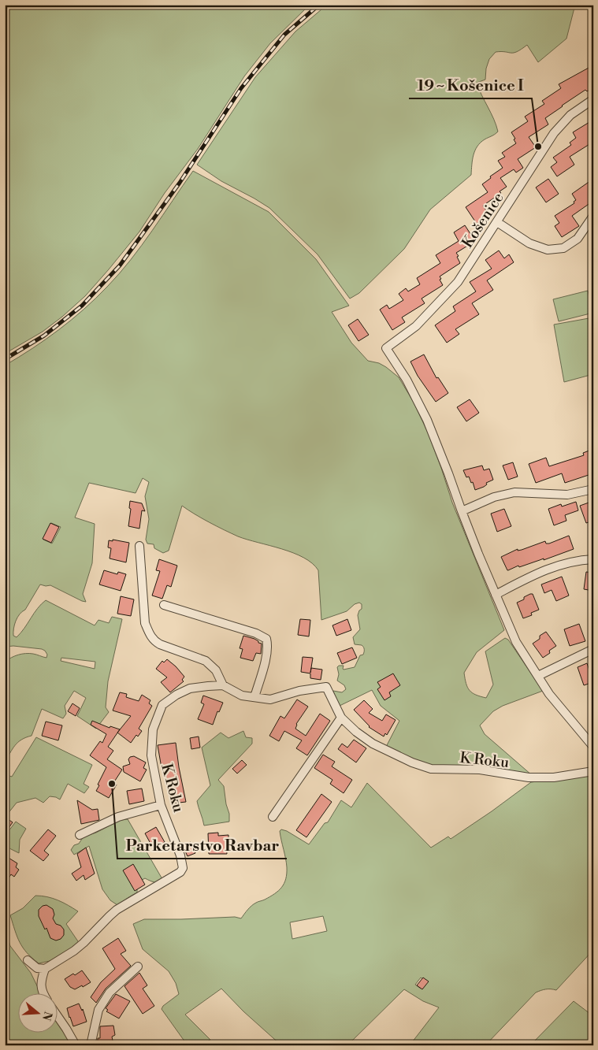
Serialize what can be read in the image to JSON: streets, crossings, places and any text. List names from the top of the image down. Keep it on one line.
{"streets":{"street":["Košenice","K Roku"]},"places":["19 ~ Košenice I","Parketarstvo Ravbar"],"north":"right"}
